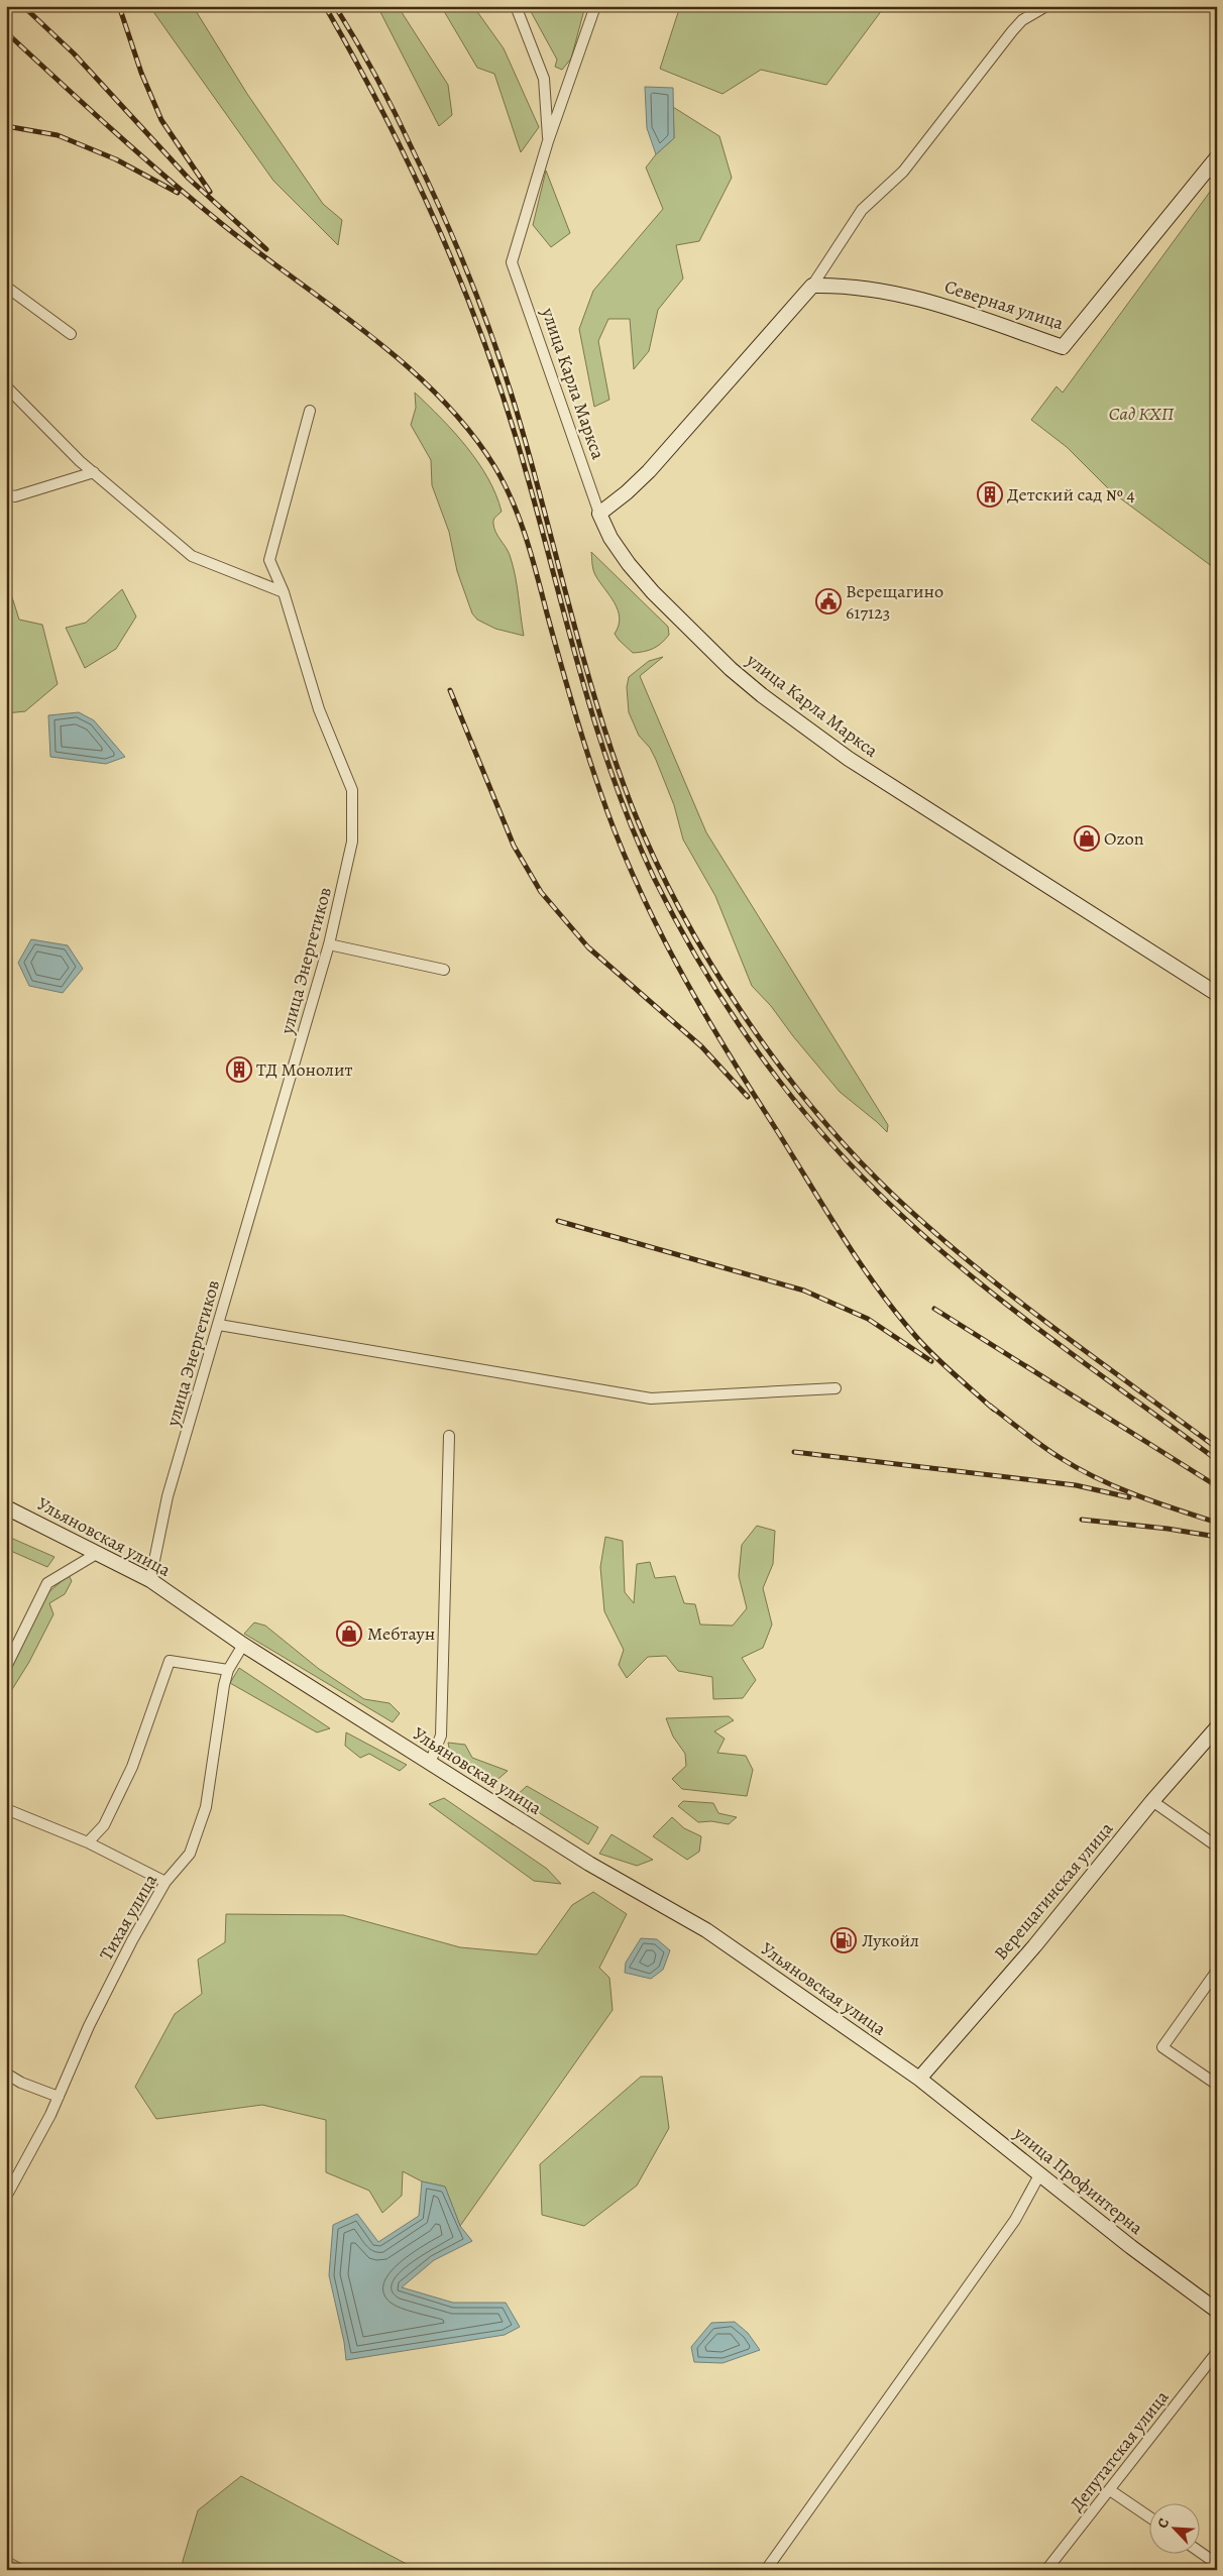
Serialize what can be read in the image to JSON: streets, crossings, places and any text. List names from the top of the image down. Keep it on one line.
{"streets":{"main road":["Северная улица","улица Карла Маркса","Ульяновская улица","Верещагинская улица","улица Профинтерна"],"street":["улица Энергетиков","Тихая улица","Депутатская улица"]},"crossings":[["улица Энергетиков","Ульяновская улица"],["Ульяновская улица","Верещагинская улица"],["Ульяновская улица","Тихая улица"],["Ульяновская улица","улица Профинтерна"],["Верещагинская улица","улица Профинтерна"]],"parks":["Сад КХП"],"places":{"building":["Детский сад № 4","ТД Монолит"],"public building":["Верещагино 617123"],"shop":["Ozon","Мебтаун"],"fuel station":["Лукойл"]},"north":"top left"}
